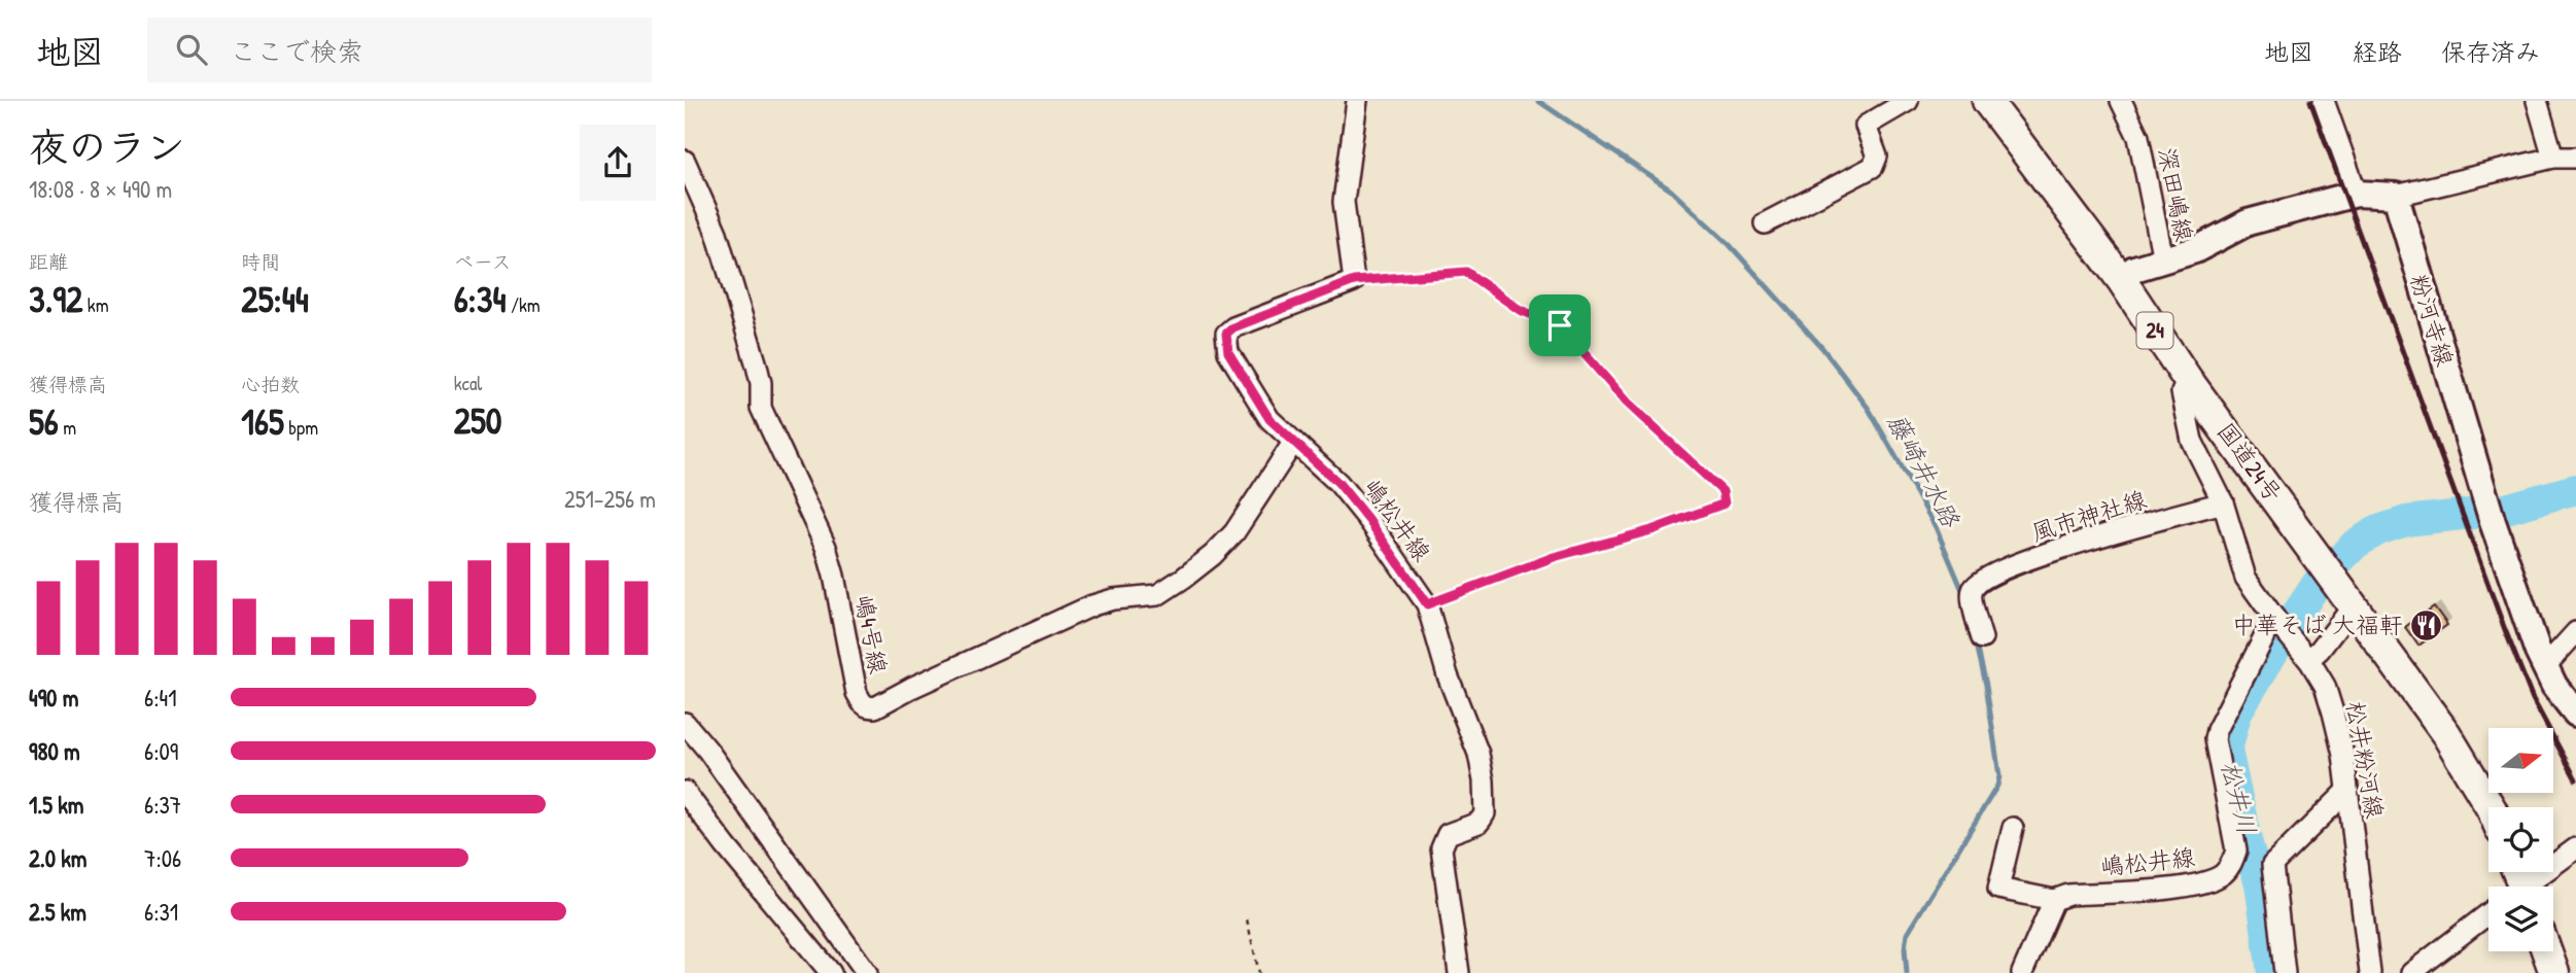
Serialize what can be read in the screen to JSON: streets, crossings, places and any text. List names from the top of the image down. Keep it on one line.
{"streets":{"highway":["24","国道24号"],"main road":["粉河寺線"],"street":["深田嶋線","風市神社線","嶋松井線","嶋4号線","松井粉河線"]},"crossings":[["国道24号","松井粉河線"],["風市神社線","松井粉河線"],["嶋松井線","嶋4号線"],["嶋松井線","松井粉河線"]],"water":["藤崎井水路","松井川"],"places":{"restaurant":["中華そば 大福軒"]},"north":"right","page":{"header":"地図","search":"ここで検索","nav":["地図","経路","保存済み"],"heading":["夜のラン","18:08 · 8 × 490 m"],"stats":[["距離","3.92 km"],["時間","25:44"],["ペース","6:34 /km"],["獲得標高","56 m"],["心拍数","165 bpm"],["kcal","250"]],"chart":["獲得標高","251–256 m"],"list":[{"name":"490 m","note":"6:41"},{"name":"980 m","note":"6:09"},{"name":"1.5 km","note":"6:37"},{"name":"2.0 km","note":"7:06"},{"name":"2.5 km","note":"6:31"}]}}
